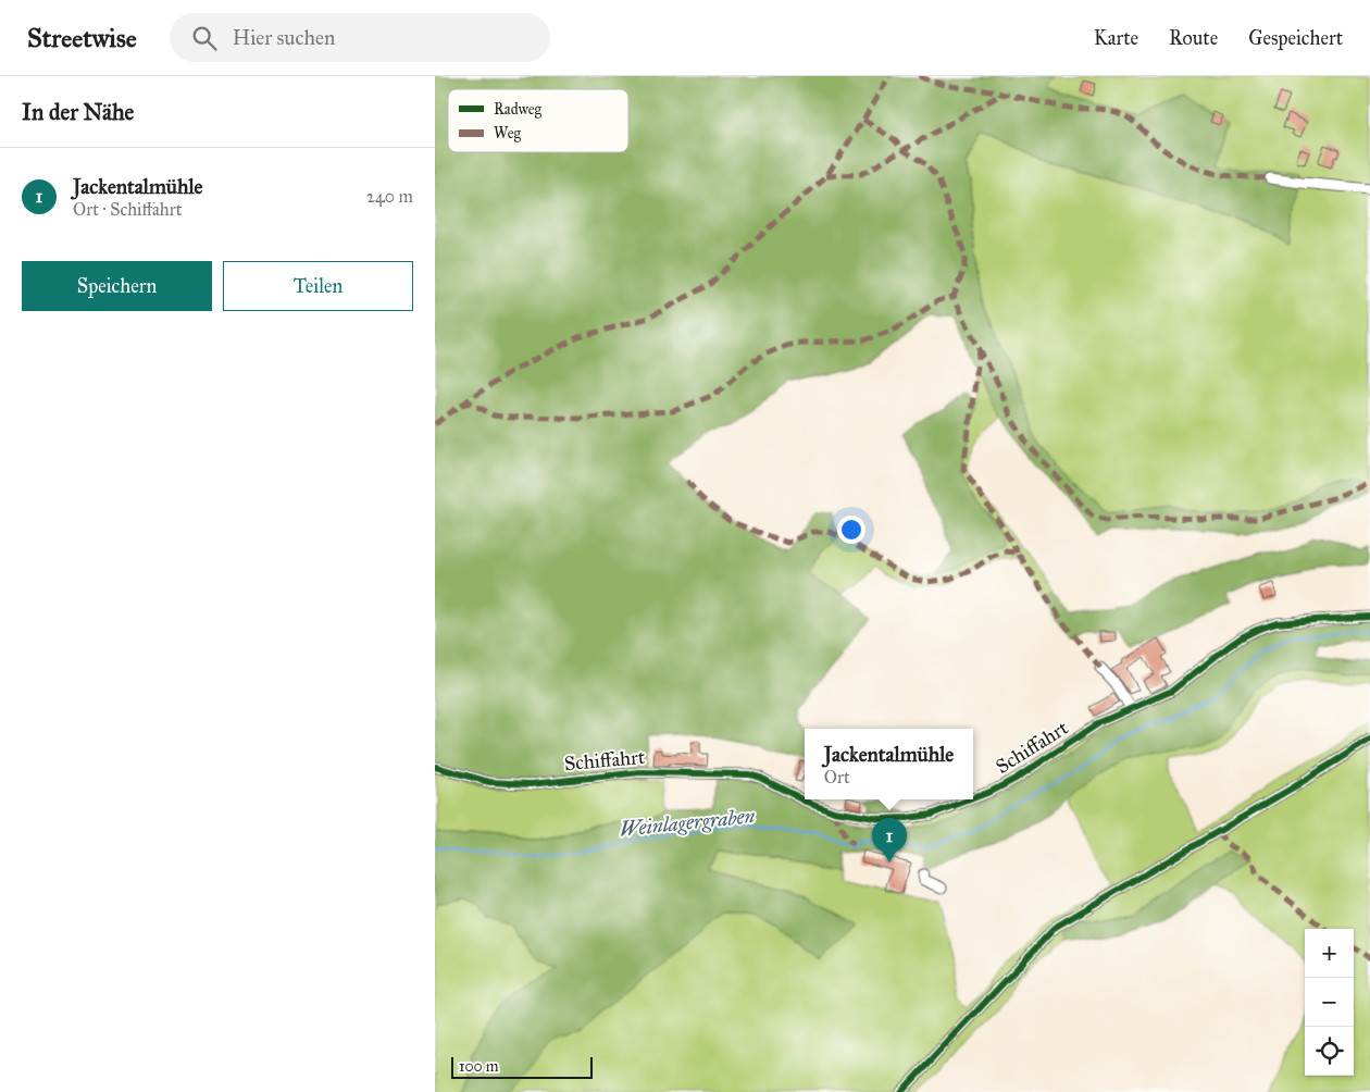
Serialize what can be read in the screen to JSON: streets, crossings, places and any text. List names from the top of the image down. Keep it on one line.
{"streets":{"street":["Schiffahrt"]},"water":["Weinlagergraben"],"legend":["Radweg","Weg"],"scale_bar":"100 m","page":{"header":"Streetwise","search":"Hier suchen","nav":["Karte","Route","Gespeichert"],"heading":"In der Nähe","list":[{"mark":"1","name":"Jackentalmühle","note":"Ort · Schiffahrt","value":"240 m"}],"buttons":["Speichern","Teilen"],"popup":["Jackentalmühle","Ort"],"pins":"1","map_buttons":["+","−"],"scale":"100 m"}}
